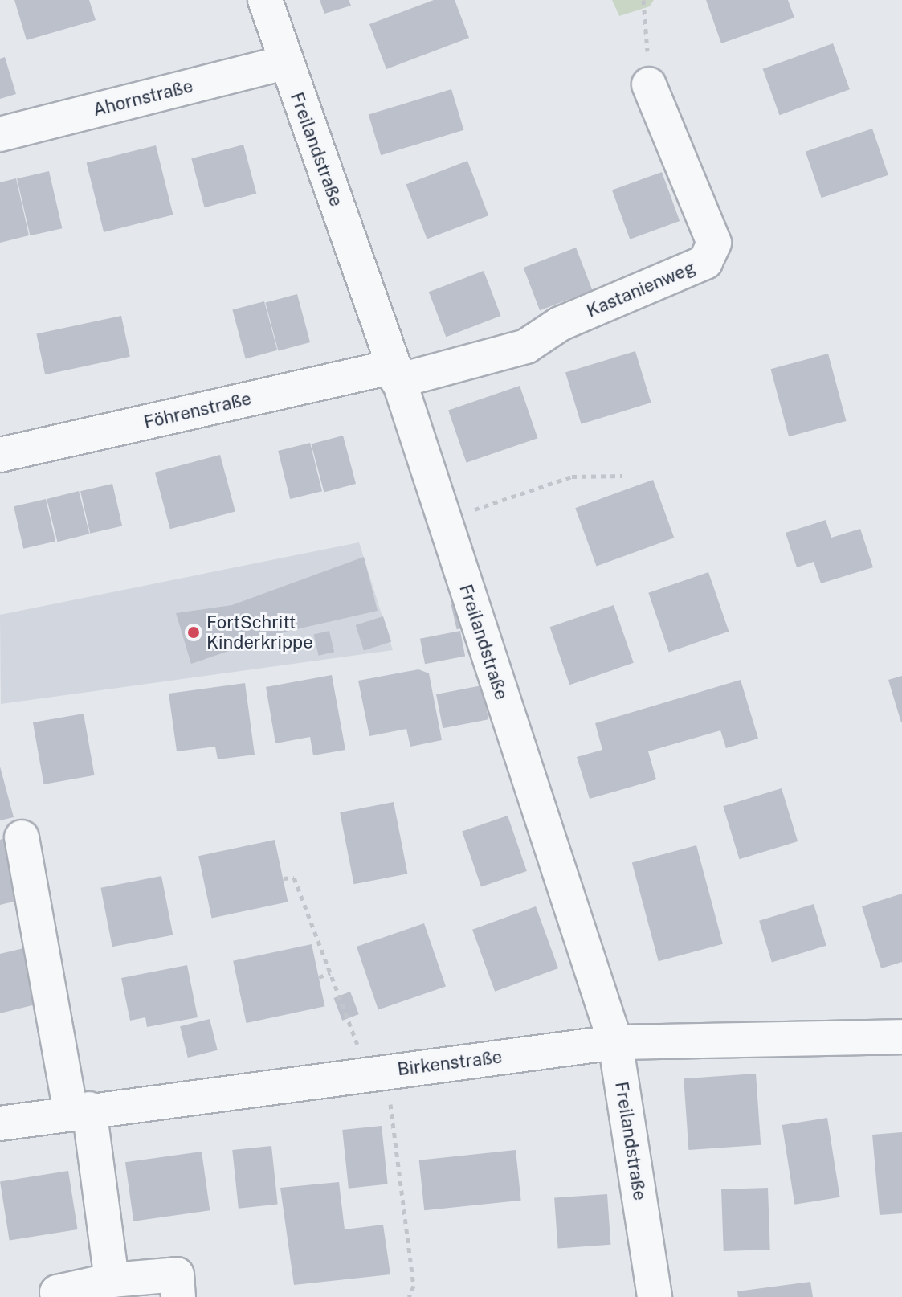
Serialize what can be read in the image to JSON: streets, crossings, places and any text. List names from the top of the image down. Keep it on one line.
{"streets":{"street":["Ahornstraße","Freilandstraße","Kastanienweg","Föhrenstraße","Birkenstraße"]},"crossings":[["Ahornstraße","Freilandstraße"],["Freilandstraße","Kastanienweg"],["Freilandstraße","Föhrenstraße"],["Freilandstraße","Birkenstraße"],["Kastanienweg","Föhrenstraße"]],"places":["FortSchritt Kinderkrippe"]}
